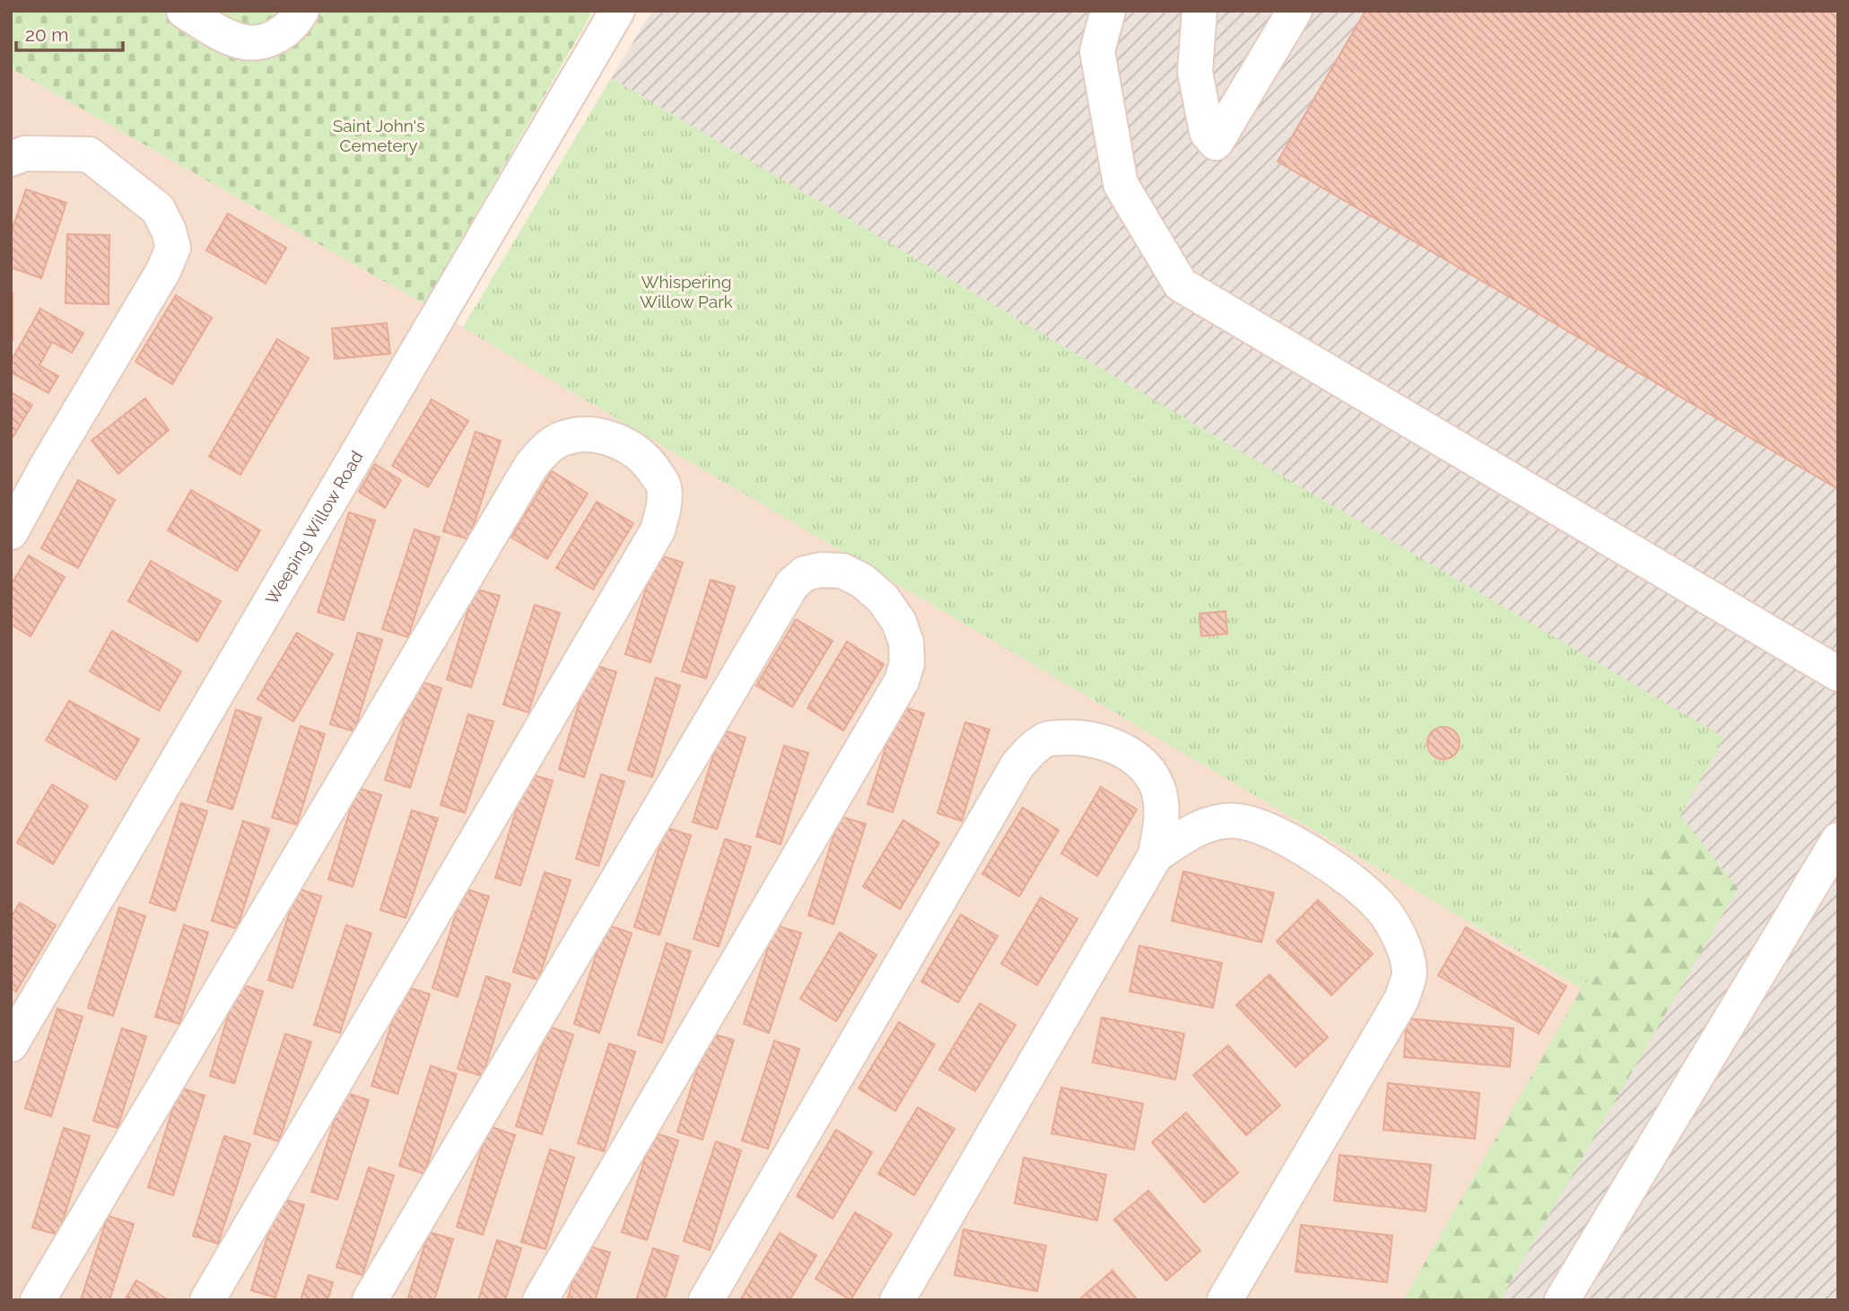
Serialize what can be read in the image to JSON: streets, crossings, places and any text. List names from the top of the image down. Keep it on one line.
{"streets":{"street":["Weeping Willow Road"]},"parks":["Saint John's Cemetery","Whispering Willow Park"],"scale_bar":"20 m"}
